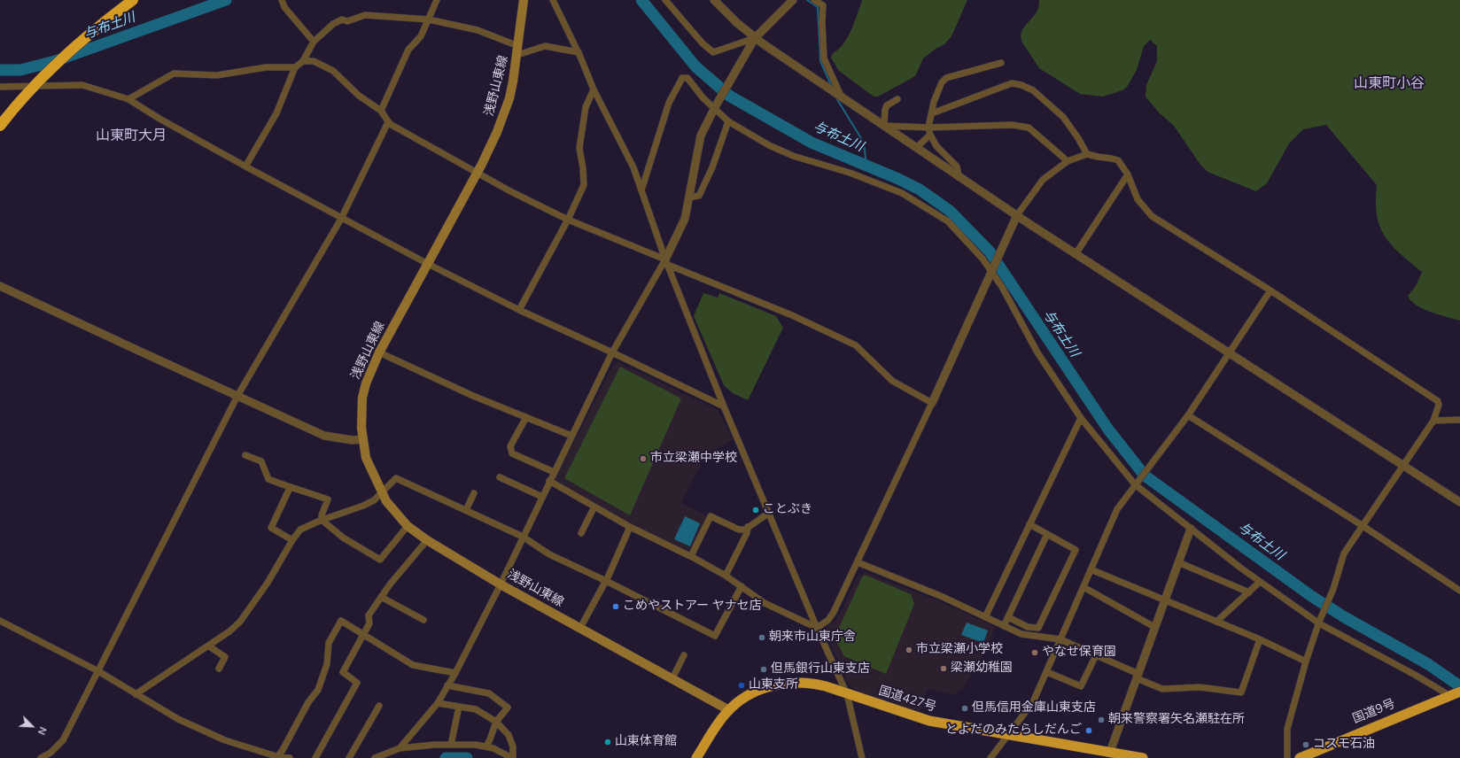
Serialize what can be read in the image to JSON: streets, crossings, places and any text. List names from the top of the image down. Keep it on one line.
{"streets":{"highway":["国道427号","国道9号"],"main road":["浅野山東線"]},"crossings":[["浅野山東線","国道427号"]],"districts":["山東町小谷","山東町大月"],"water":["与布土川"],"places":["市立梁瀬中学校","ことぶき","こめやストアー ヤナセ店","朝来市山東庁舎","市立梁瀬小学校","やなせ保育園","梁瀬幼稚園","但馬銀行山東支店","山東支所","但馬信用金庫山東支店","朝来警察署矢名瀬駐在所","とよだのみたらしだんご","山東体育館","コスモ石油"],"north":"bottom right"}
